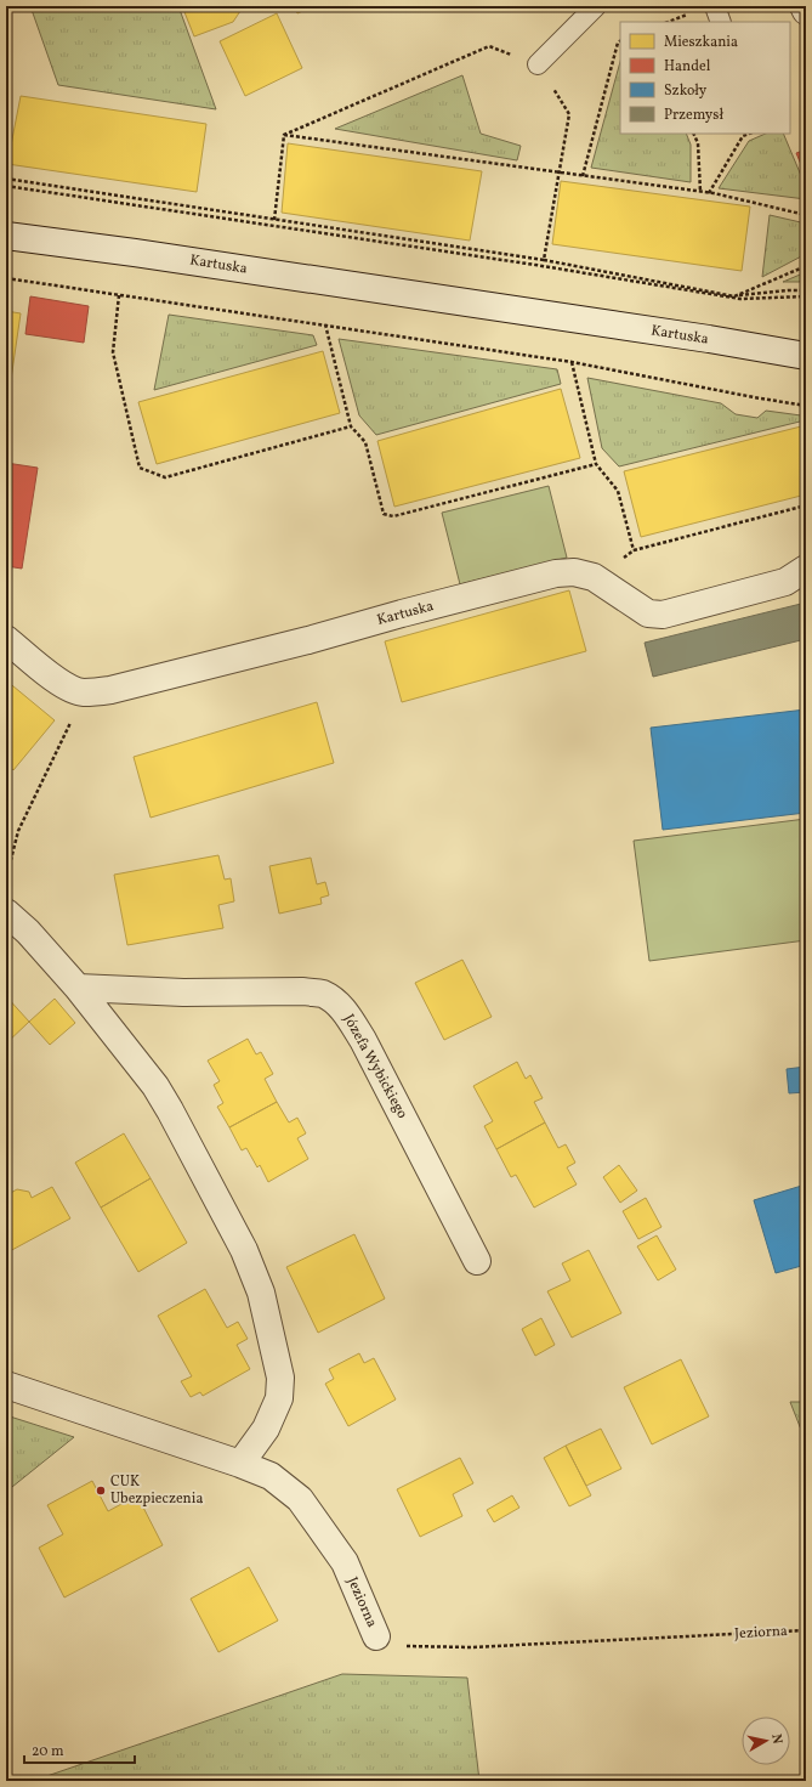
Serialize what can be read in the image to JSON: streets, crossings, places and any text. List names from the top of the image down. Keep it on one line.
{"streets":{"street":["Kartuska","Józefa Wybickiego","Jeziorna"]},"places":["CUK Ubezpieczenia"],"legend":["Mieszkania","Handel","Szkoły","Przemysł"],"scale_bar":"20 m","north":"right"}
